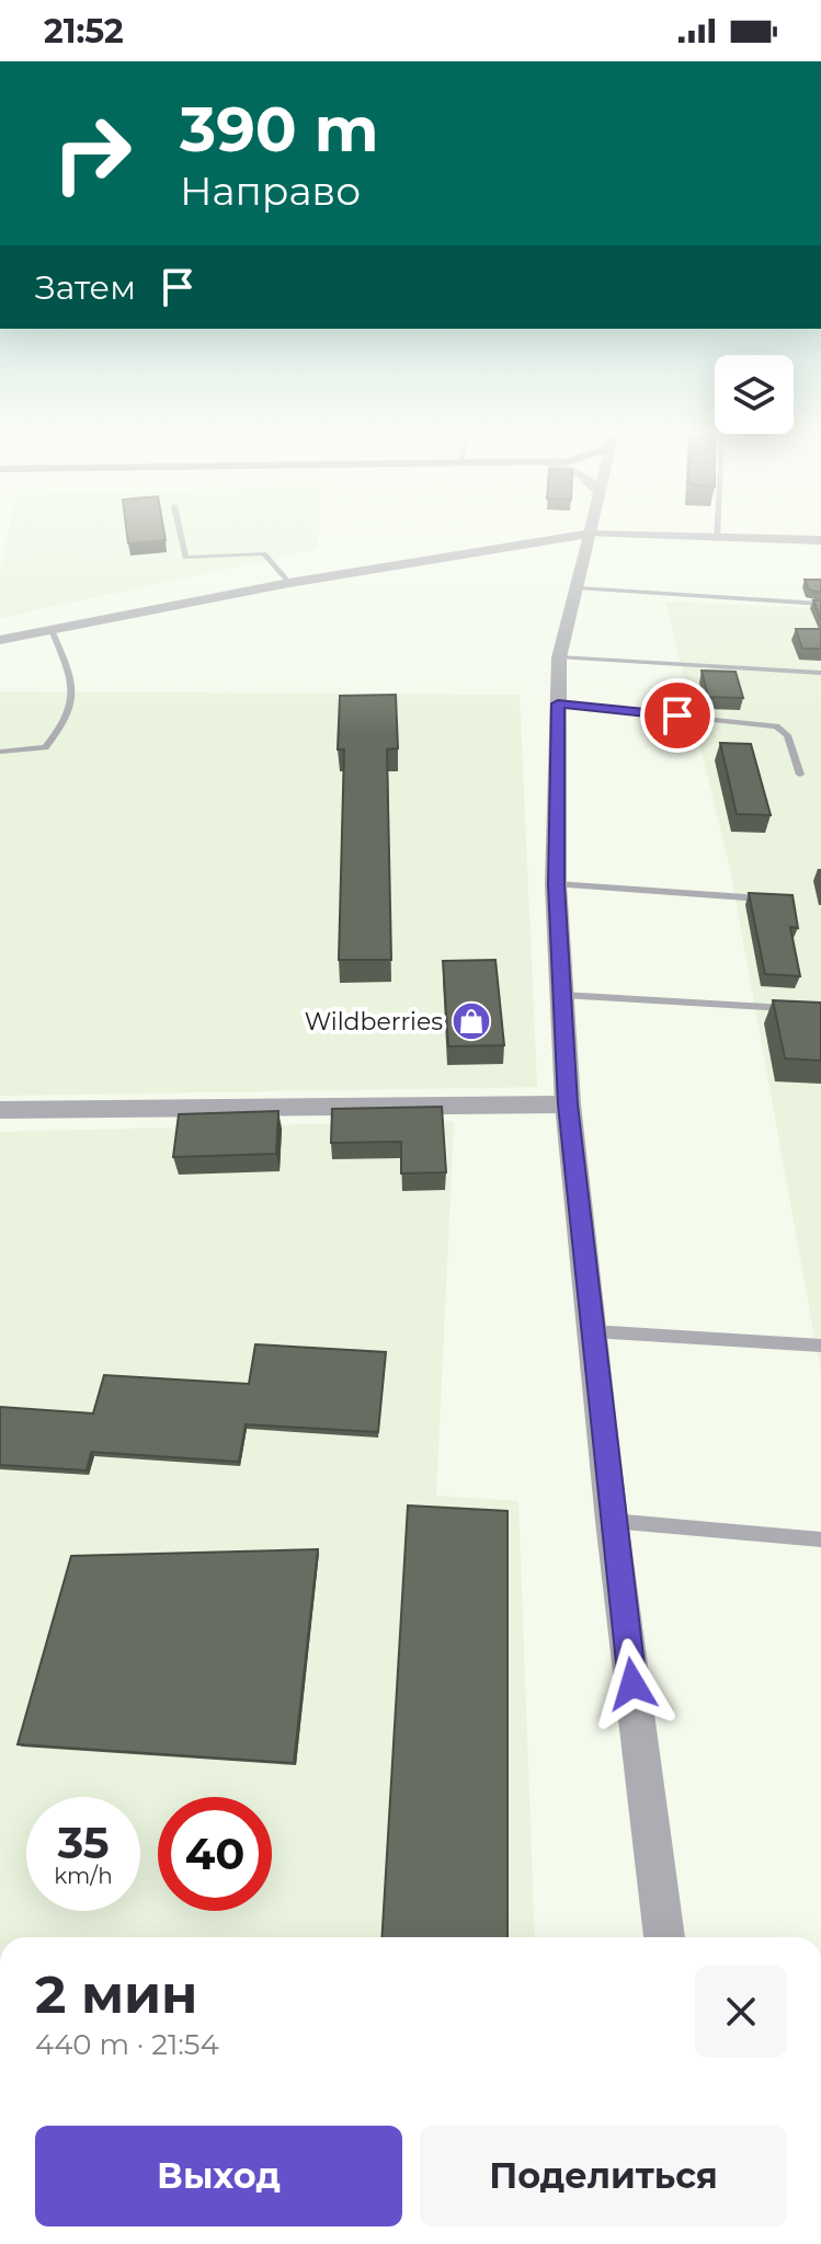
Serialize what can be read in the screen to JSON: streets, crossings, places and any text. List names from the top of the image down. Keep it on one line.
{"places":{"shop":["Wildberries"]},"page":{"status":"21:52","turn":["390 m","Направо"],"then":"Затем","speed":"35 km/h","limit":"40","heading":["2 мин","440 m · 21:54"],"buttons":["Выход","Поделиться"]}}
